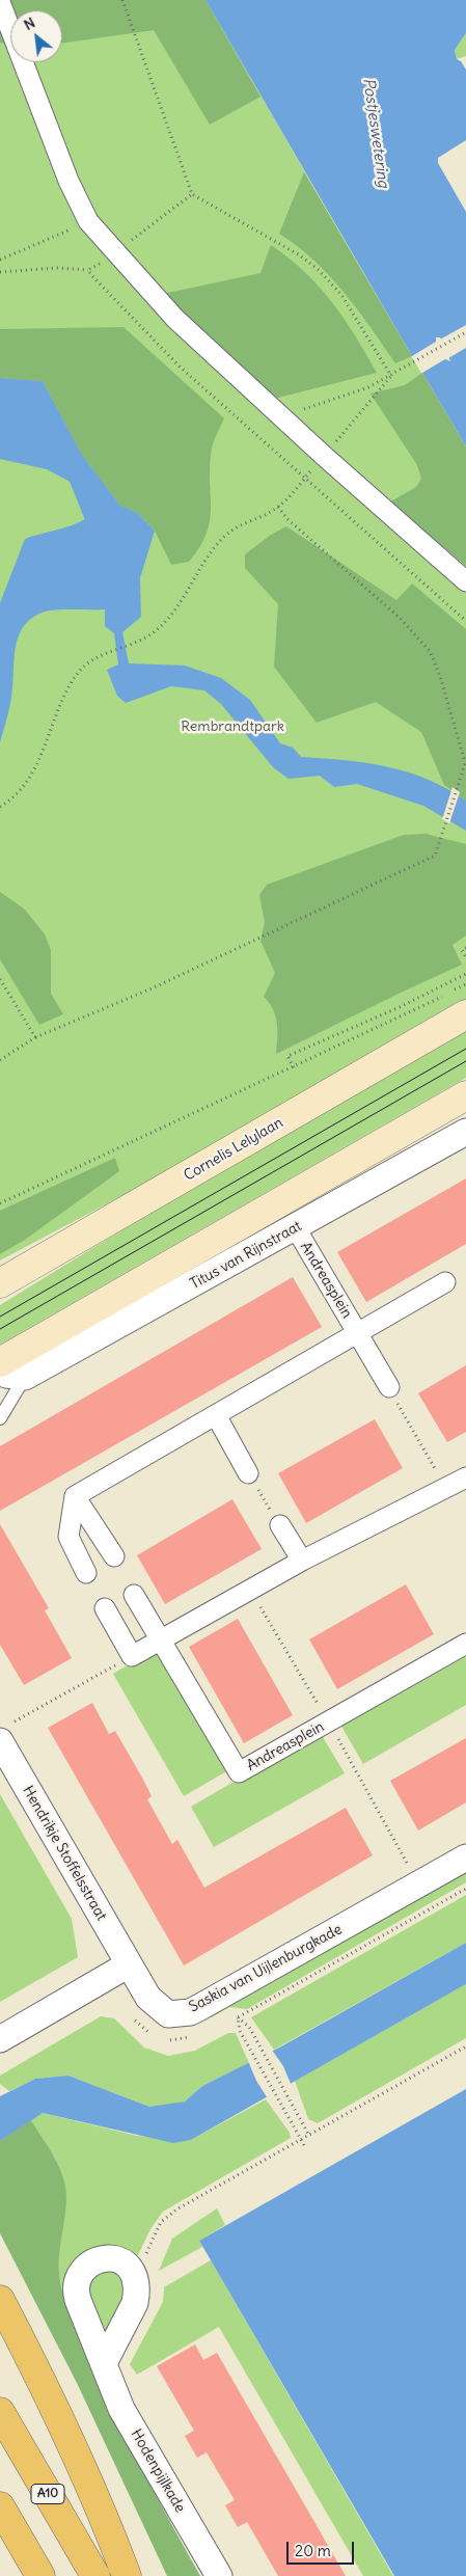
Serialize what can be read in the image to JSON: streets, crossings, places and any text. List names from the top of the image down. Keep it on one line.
{"streets":{"highway":["A10"],"main road":["Cornelis Lelylaan"],"street":["Titus van Rijnstraat","Andreasplein","Hendrikje Stoffelsstraat","Saskia van Uijlenburgkade","Hodenpijlkade"]},"crossings":[["Titus van Rijnstraat","Andreasplein"],["Hendrikje Stoffelsstraat","Saskia van Uijlenburgkade"]],"water":["Postjeswetering"],"parks":["Rembrandtpark"],"scale_bar":"20 m","north":"top left"}
